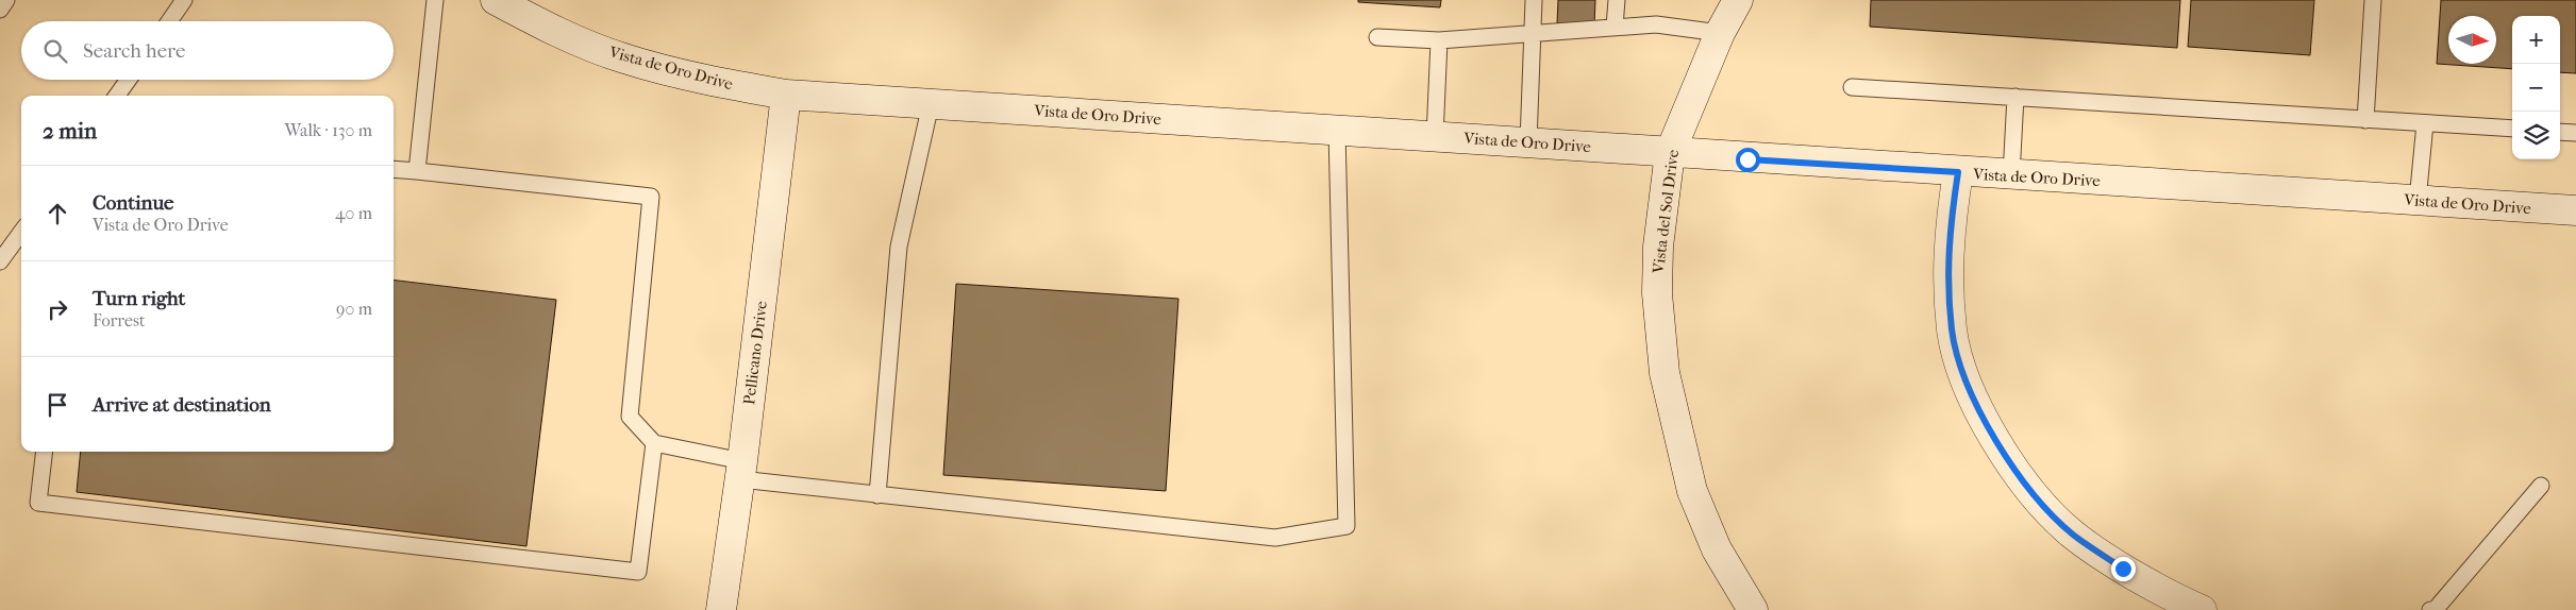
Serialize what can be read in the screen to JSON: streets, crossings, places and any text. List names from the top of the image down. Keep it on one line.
{"streets":{"street":["Vista de Oro Drive","Vista del Sol Drive","Pellicano Drive"]},"crossings":[["Vista de Oro Drive","Vista del Sol Drive"],["Vista de Oro Drive","Pellicano Drive"]],"north":"right","page":{"map_buttons":["+","−"],"search":"Search here","heading":["2 min","Walk · 130 m"],"list":[["Continue","Vista de Oro Drive","40 m"],["Turn right","Forrest","90 m"],"Arrive at destination"]}}
